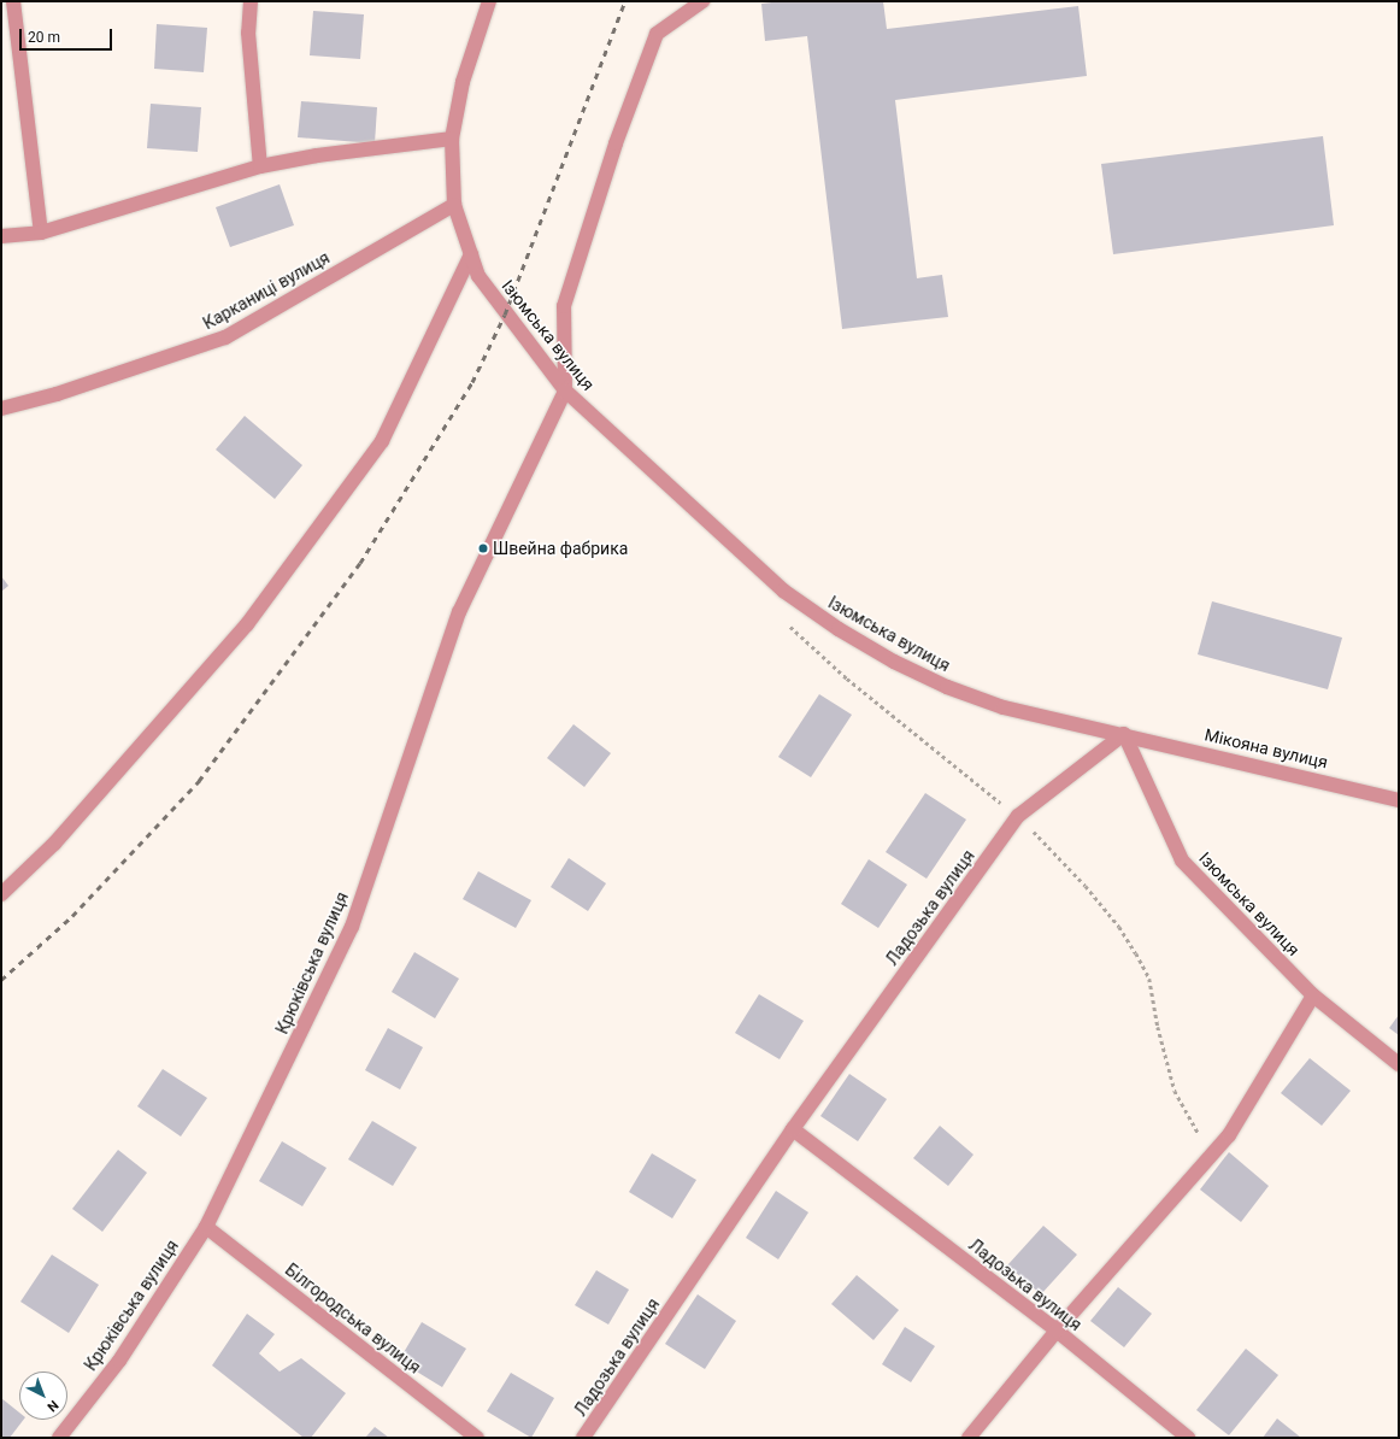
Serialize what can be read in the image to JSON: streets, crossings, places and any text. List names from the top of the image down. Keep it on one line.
{"streets":{"street":["Карканиці вулиця","Ізюмська вулиця","Мікояна вулиця","Ладозька вулиця","Крюківська вулиця","Білгородська вулиця"]},"crossings":[["Карканиці вулиця","Ізюмська вулиця"],["Ізюмська вулиця","Мікояна вулиця"],["Ізюмська вулиця","Ладозька вулиця"],["Ізюмська вулиця","Крюківська вулиця"],["Мікояна вулиця","Ладозька вулиця"],["Крюківська вулиця","Білгородська вулиця"]],"places":["Швейна фабрика"],"scale_bar":"20 m","north":"bottom right"}
